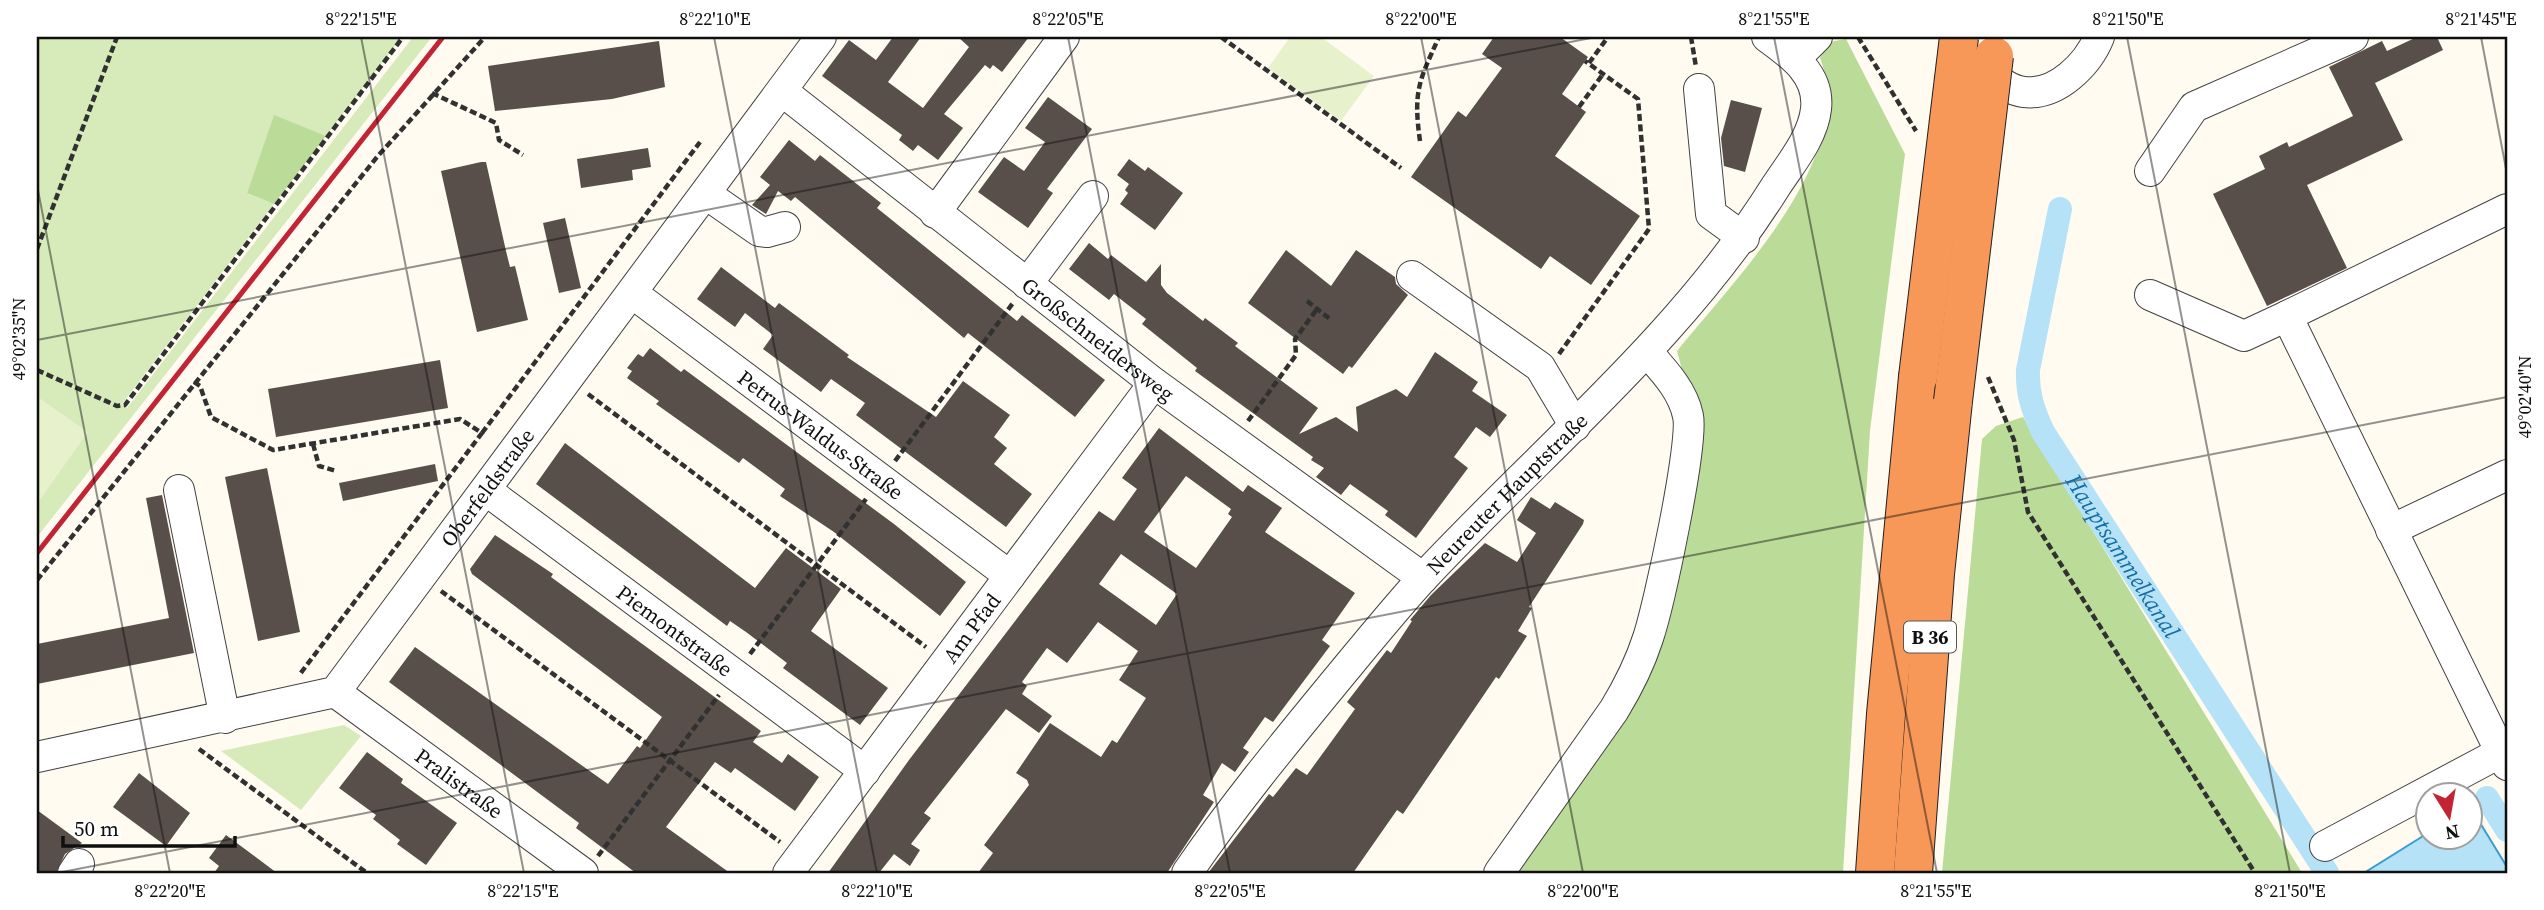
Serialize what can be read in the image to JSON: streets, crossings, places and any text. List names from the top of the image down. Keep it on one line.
{"streets":{"highway":["B 36"],"street":["Großschneidersweg","Petrus-Waldus-Straße","Oberfeldstraße","Neureuter Hauptstraße","Am Pfad","Piemontstraße","Pralistraße"]},"crossings":[["Großschneidersweg","Oberfeldstraße"],["Großschneidersweg","Neureuter Hauptstraße"],["Großschneidersweg","Am Pfad"],["Petrus-Waldus-Straße","Oberfeldstraße"],["Petrus-Waldus-Straße","Am Pfad"],["Oberfeldstraße","Piemontstraße"],["Oberfeldstraße","Pralistraße"],["Am Pfad","Piemontstraße"]],"water":["Hauptsammelkanal"],"scale_bar":"50 m","north":"bottom","coordinates":["8°22'15\"E","8°22'10\"E","8°22'05\"E","8°22'00\"E","8°21'55\"E","8°21'50\"E","8°21'45\"E","49°02'35\"N","49°02'40\"N","8°22'20\"E"]}
